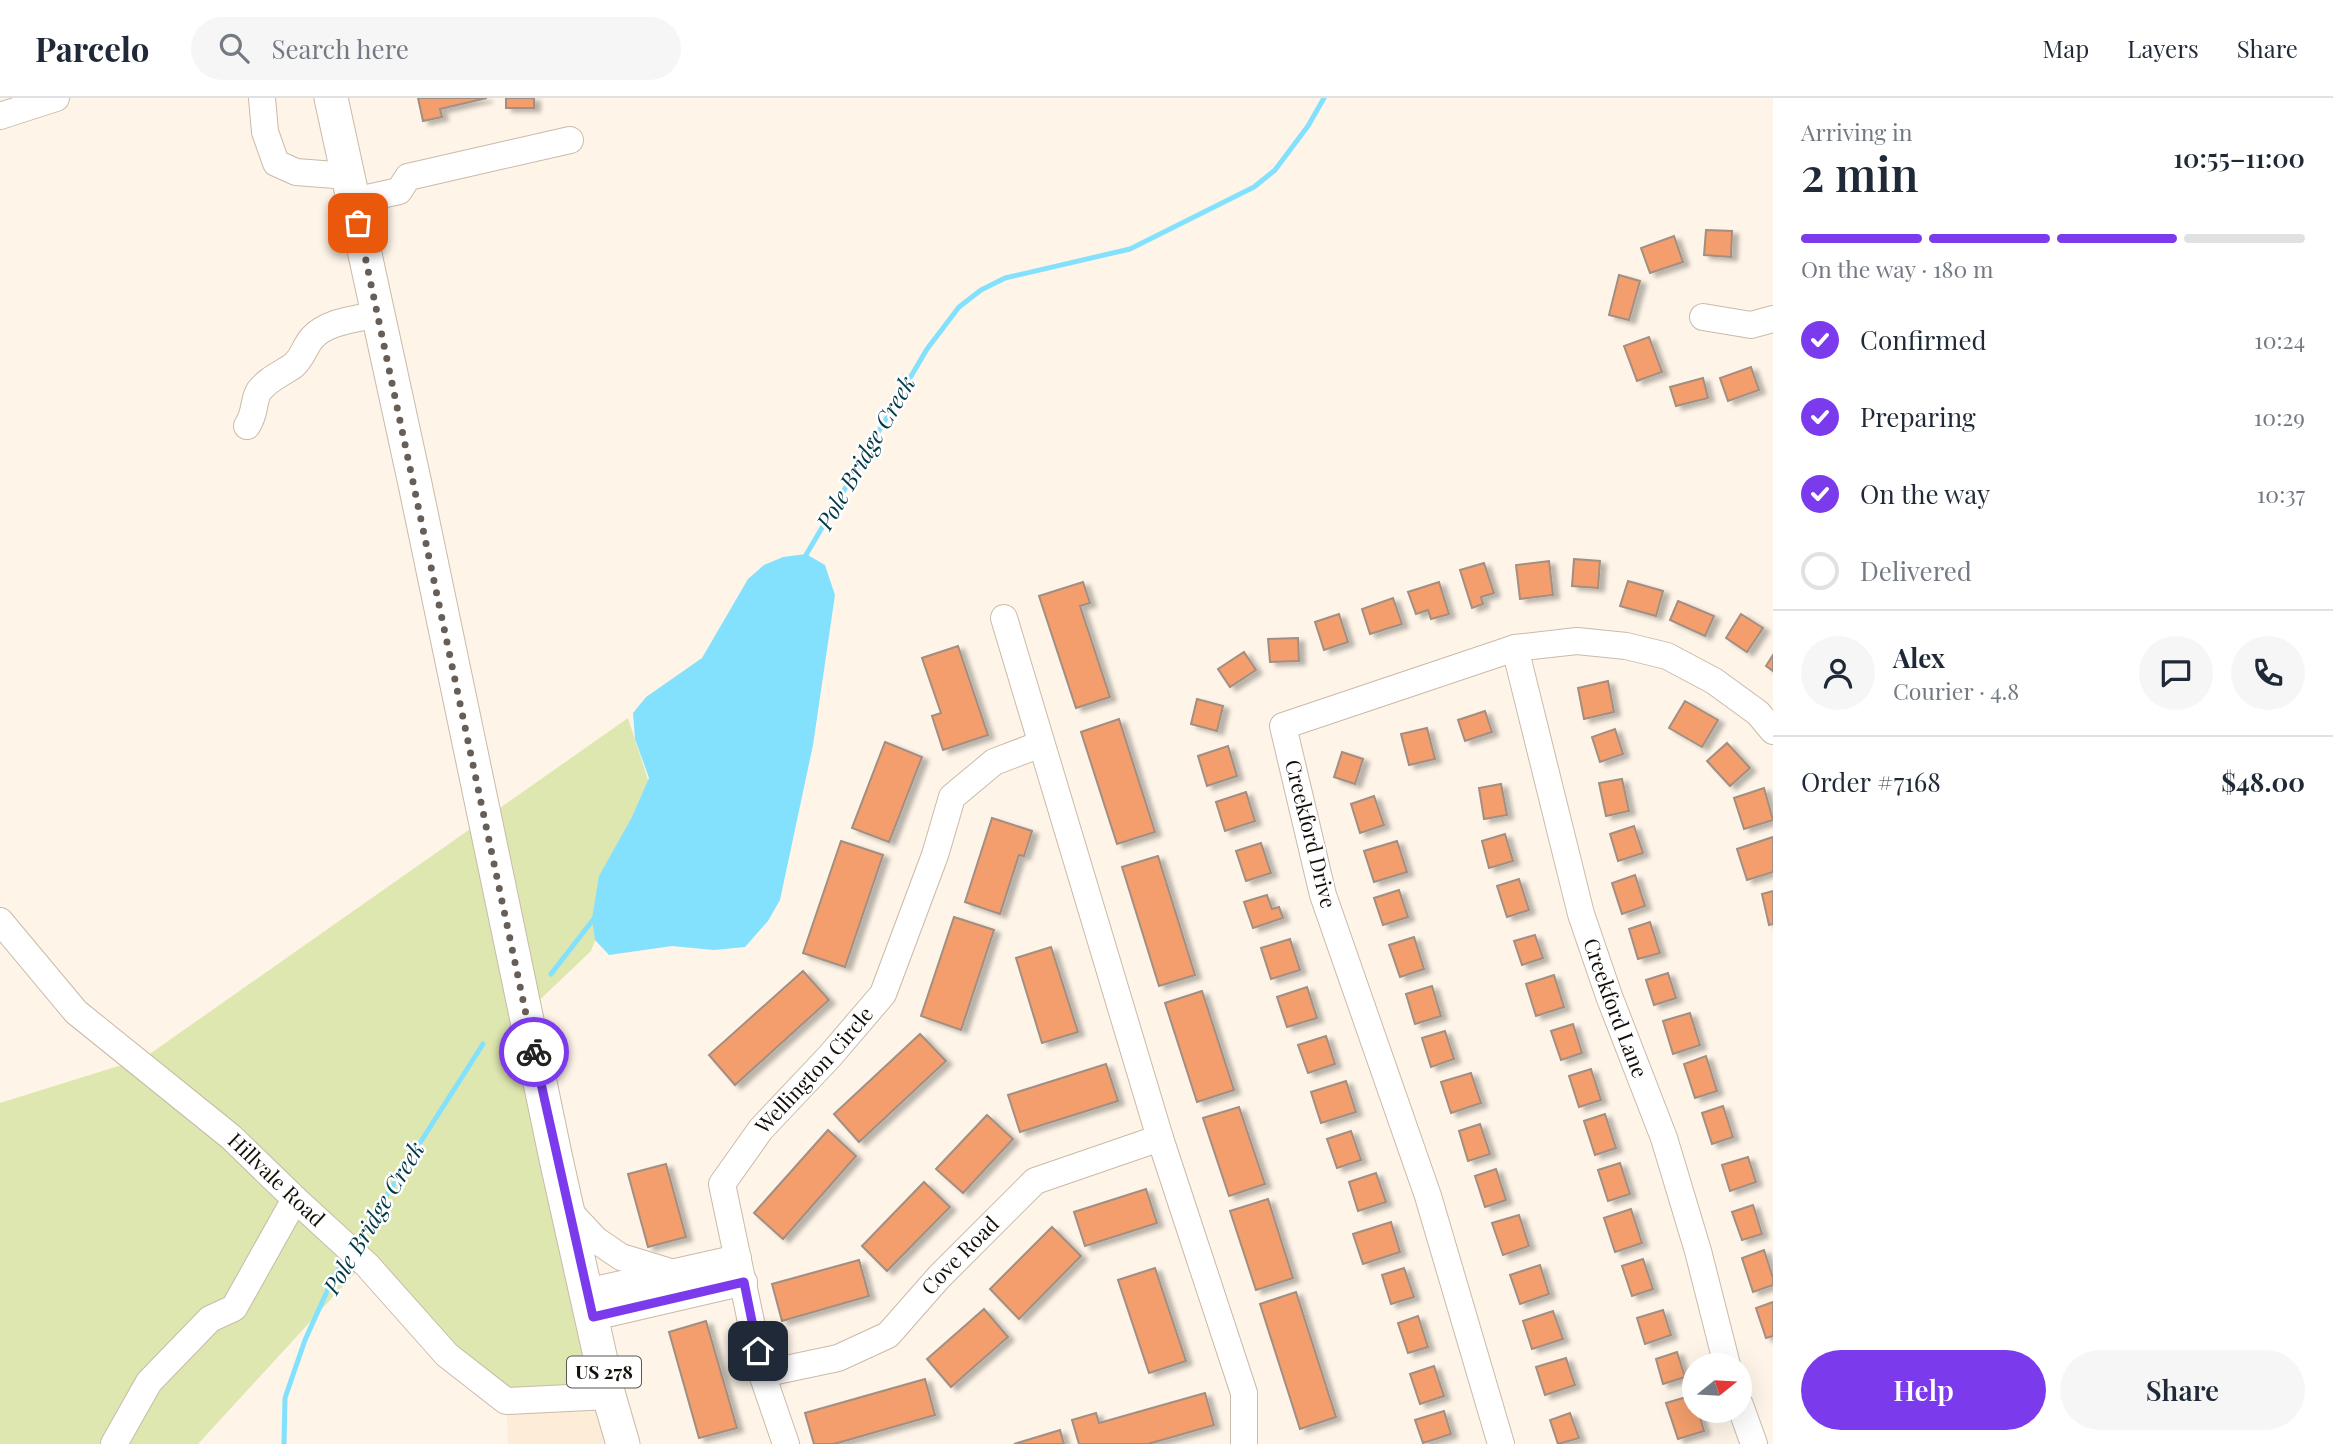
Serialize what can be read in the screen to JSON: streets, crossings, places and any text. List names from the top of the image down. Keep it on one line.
{"streets":{"main road":["US 278"],"street":["Creekford Drive","Creekford Lane","Wellington Circle","Hillvale Road","Cove Road"]},"crossings":[["Creekford Drive","Creekford Lane"],["Wellington Circle","Cove Road"],["Hillvale Road","US 278"]],"water":["Pole Bridge Creek"],"north":"right","page":{"header":"Parcelo","search":"Search here","nav":["Map","Layers","Share"],"heading":["2 min","Arriving in","10:55–11:00"],"panel":["Alex","Courier · 4.8","Order #7168","$48.00"],"bar":"On the way · 180 m","list":[["Confirmed","10:24"],["Preparing","10:29"],["On the way","10:37"],"Delivered"],"buttons":["Help","Share"]}}
